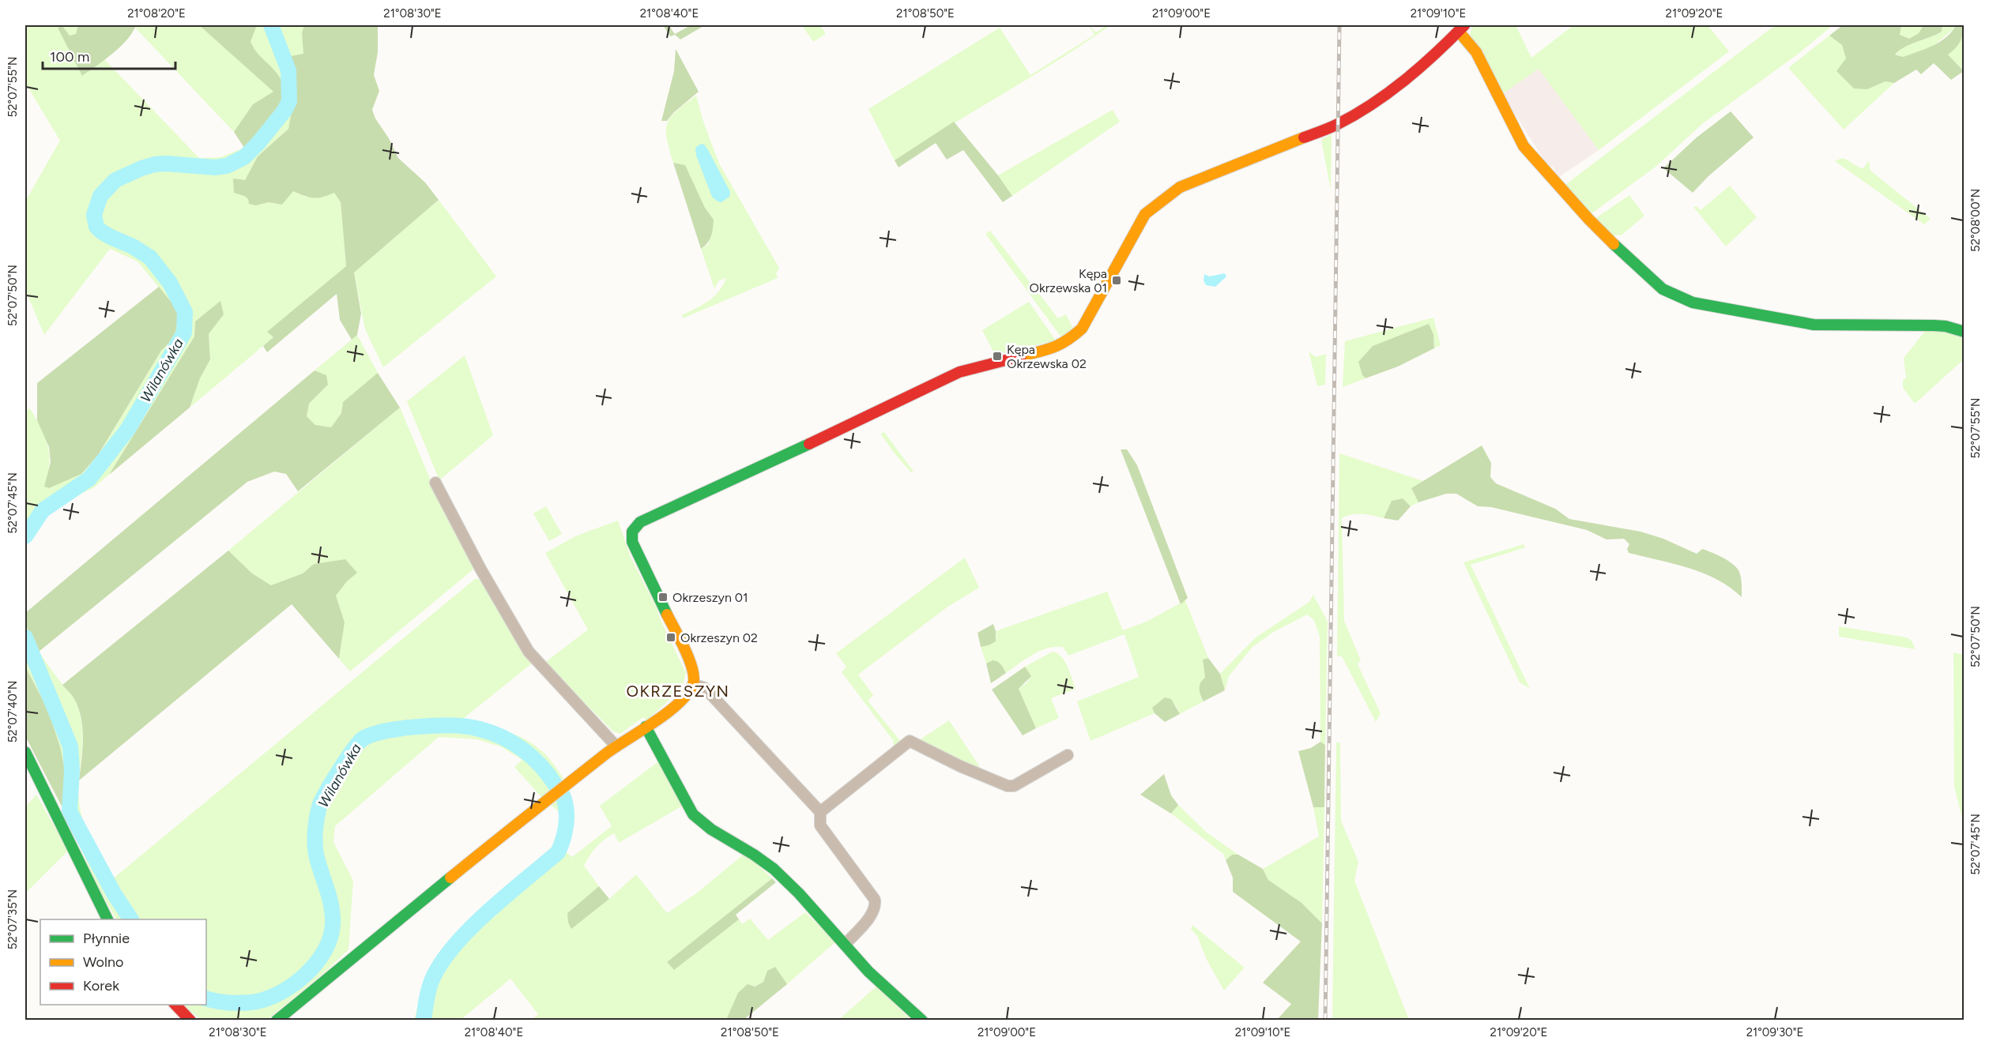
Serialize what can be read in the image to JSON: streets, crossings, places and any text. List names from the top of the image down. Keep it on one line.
{"districts":["OKRZESZYN"],"water":["Wilanówka"],"places":{"transit":["Kępa Okrzewska 01","Kępa Okrzewska 02","Okrzeszyn 01","Okrzeszyn 02"]},"legend":["Płynnie","Wolno","Korek"],"scale_bar":"100 m","coordinates":["21°08'20\"E","21°08'30\"E","21°08'40\"E","21°08'50\"E","21°09'00\"E","21°09'10\"E","21°09'20\"E","52°07'55\"N","52°08'00\"N","52°07'50\"N","52°07'45\"N","52°07'40\"N","52°07'35\"N","21°09'30\"E"]}
